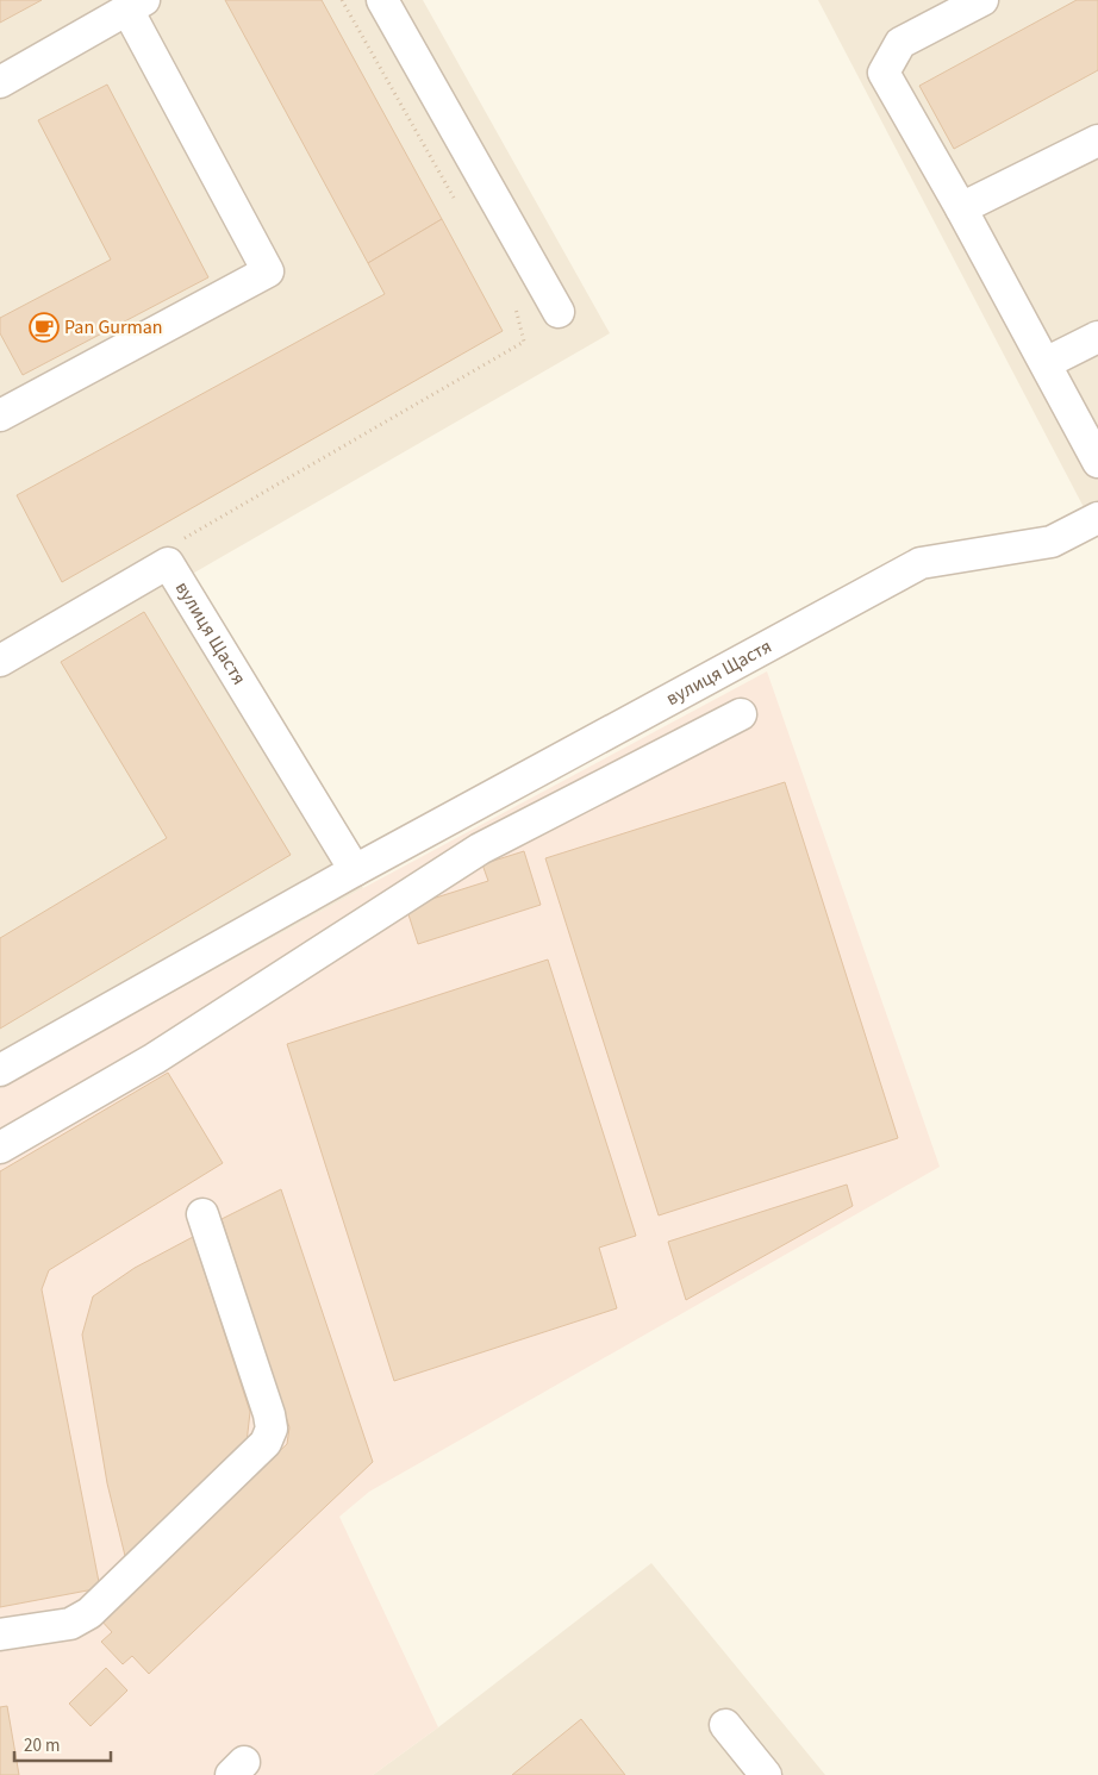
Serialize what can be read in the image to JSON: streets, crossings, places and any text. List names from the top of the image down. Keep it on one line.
{"streets":{"street":["вулиця Щастя"]},"places":{"cafe":["Pan Gurman"]},"scale_bar":"20 m"}
